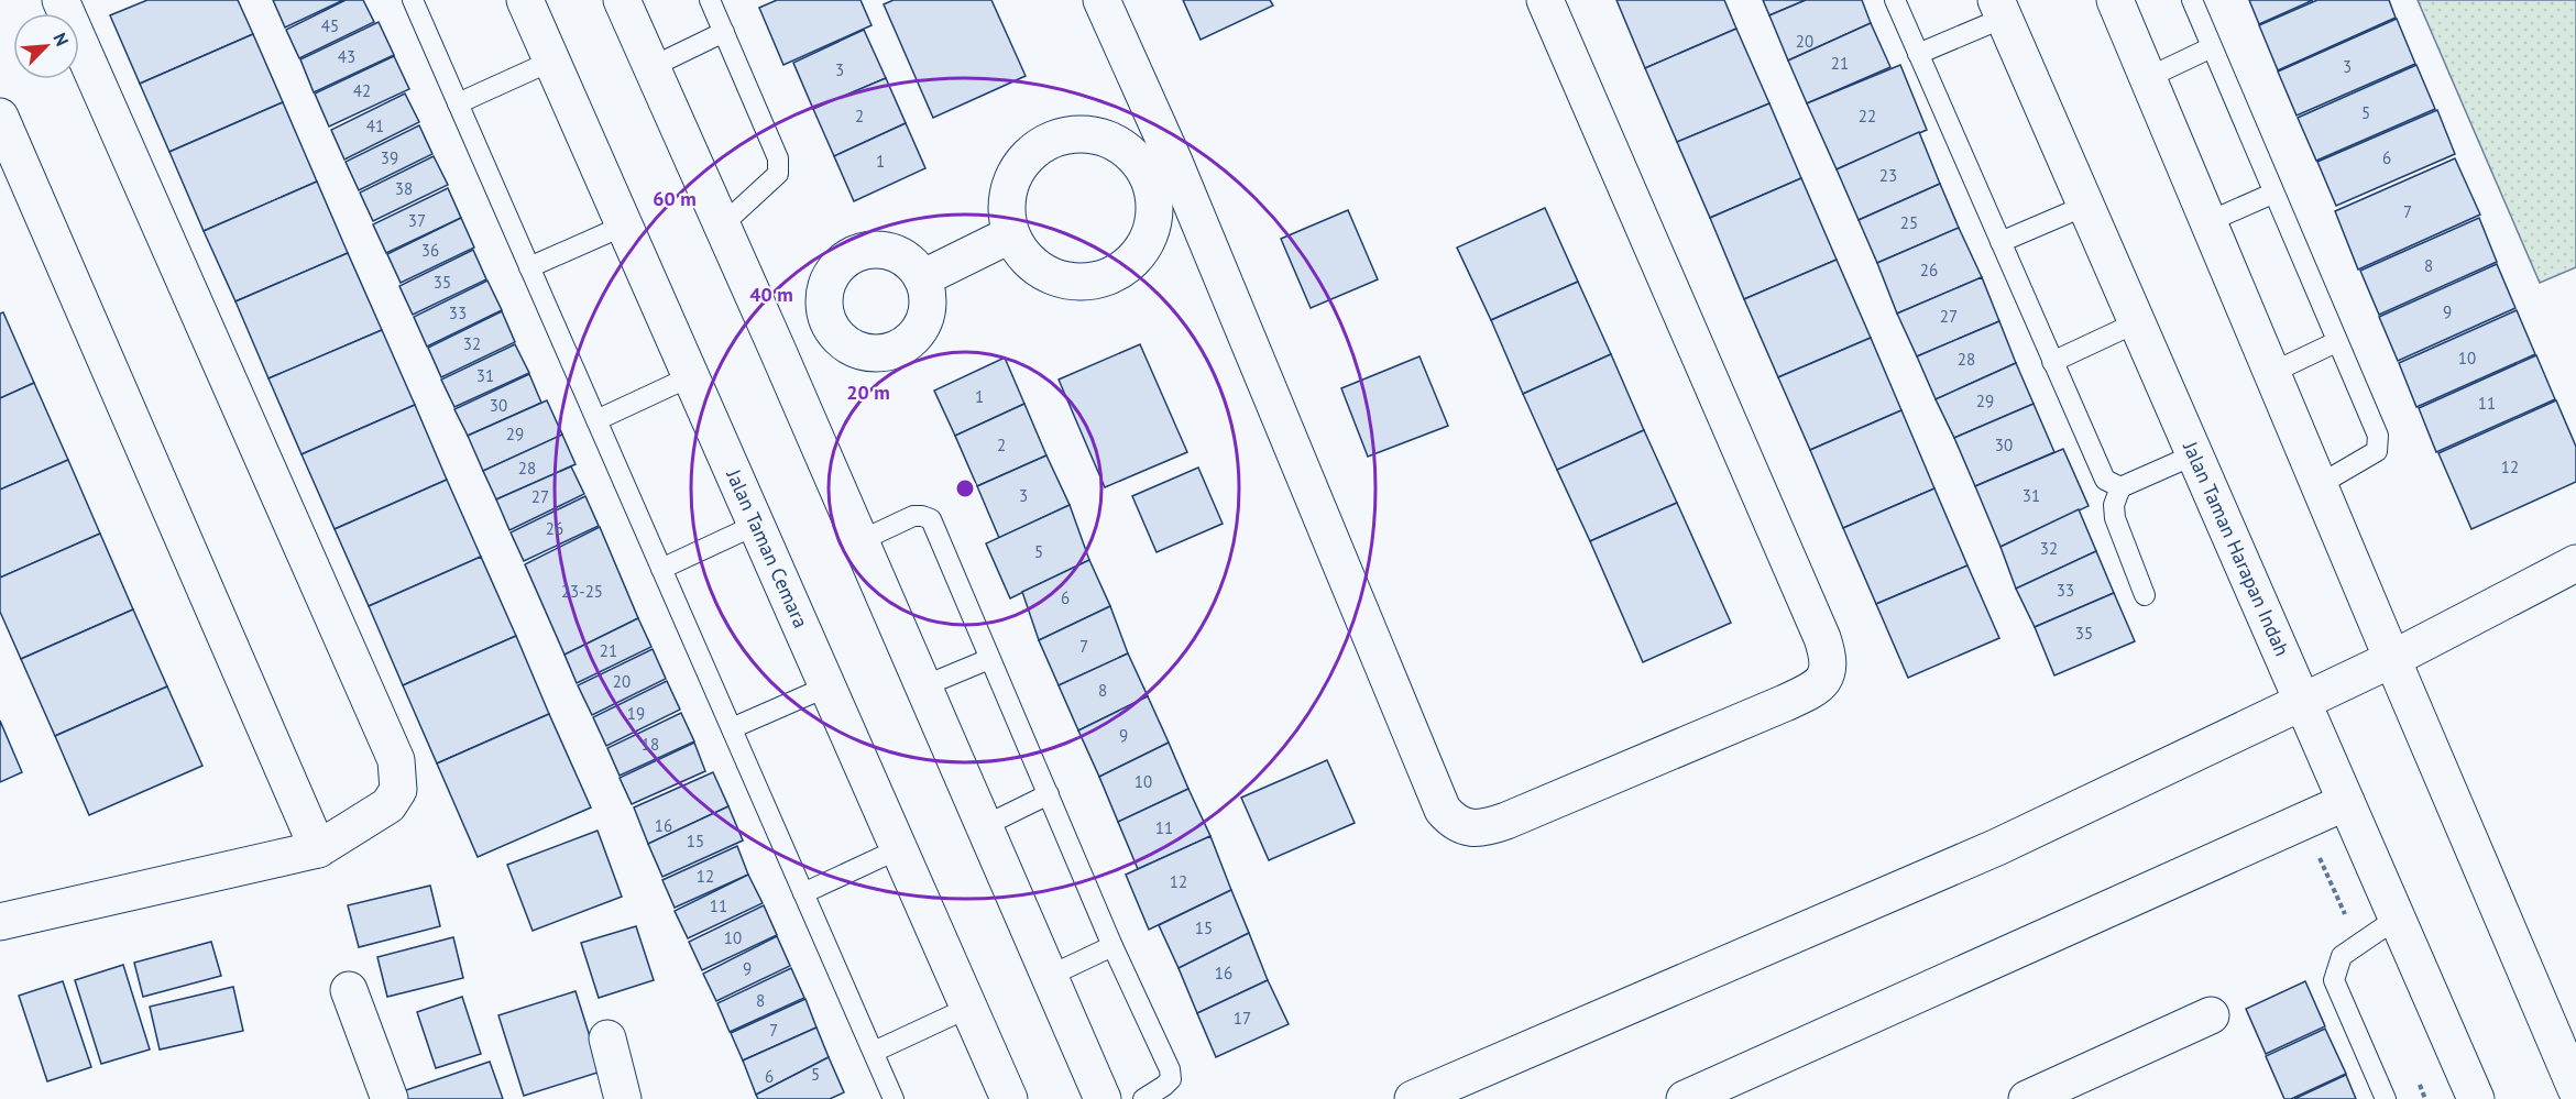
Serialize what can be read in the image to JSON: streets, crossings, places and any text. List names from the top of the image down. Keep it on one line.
{"streets":{"street":["Jalan Taman Cemara","Jalan Taman Harapan Indah"]},"house_numbers":["45","20","43","21","3","3","42","5","2","22","41","39","6","1","23","38","7","37","25","36","8","26","35","9","33","27","32","10","28","31","1","29","11","30","29","2","30","12","28","3","31","27","26","32","5","33","23-25","6","35","7","21","20","8","19","9","18","10","16","11","15","12","12","11","15","10","9","16","8","17","7","5","6"],"north":"top right","rings":["60 m","40 m","20 m"]}
